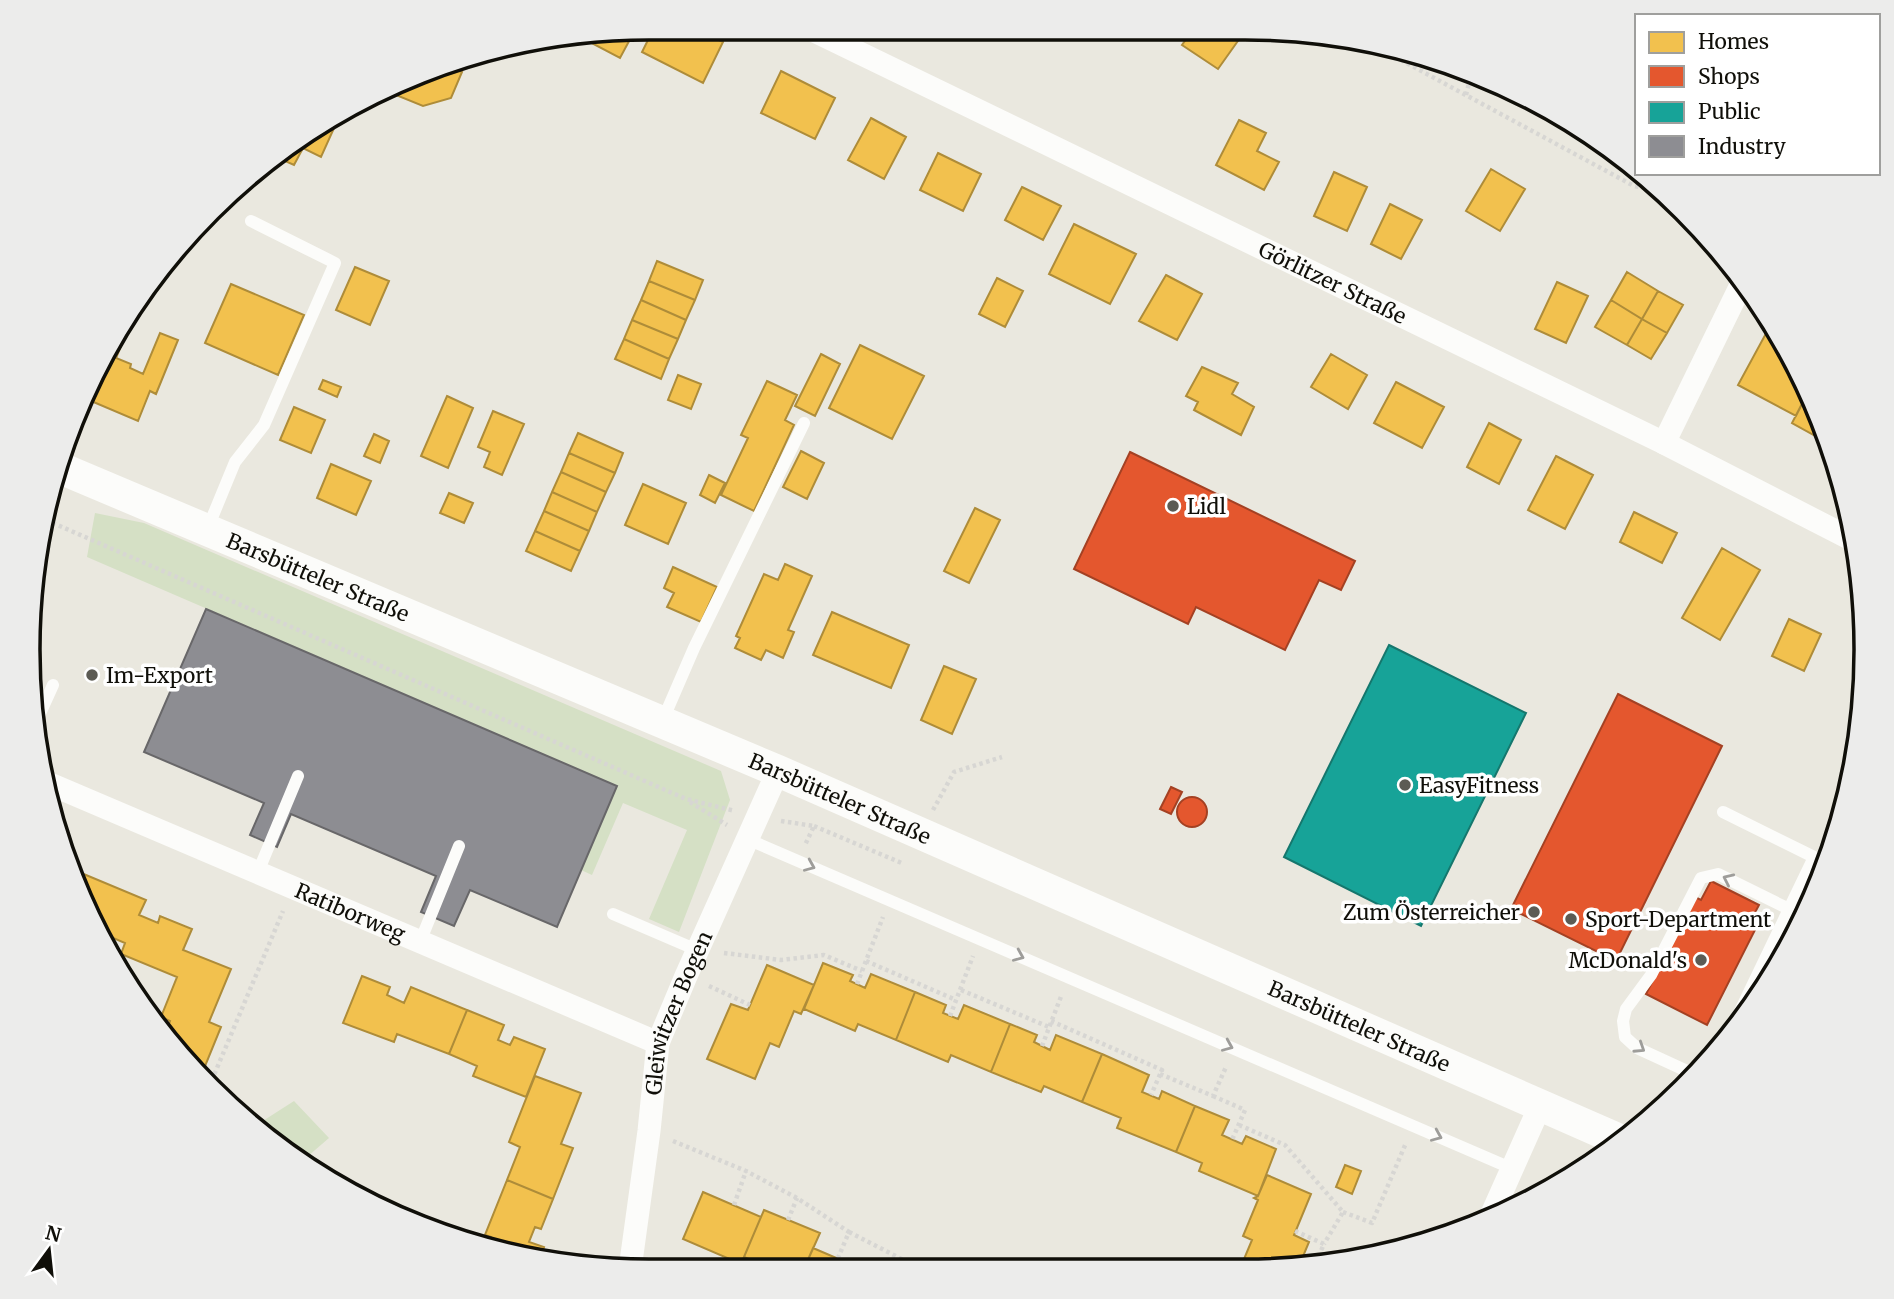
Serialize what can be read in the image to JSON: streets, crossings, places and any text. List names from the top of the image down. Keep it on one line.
{"streets":{"main road":["Barsbütteler Straße"],"street":["Görlitzer Straße","Ratiborweg","Gleiwitzer Bogen"]},"crossings":[["Barsbütteler Straße","Gleiwitzer Bogen"],["Ratiborweg","Gleiwitzer Bogen"]],"places":["Lidl","Im-Export","EasyFitness","Zum Österreicher","Sport-Department","McDonald's"],"legend":["Homes","Shops","Public","Industry"],"north":"top"}
